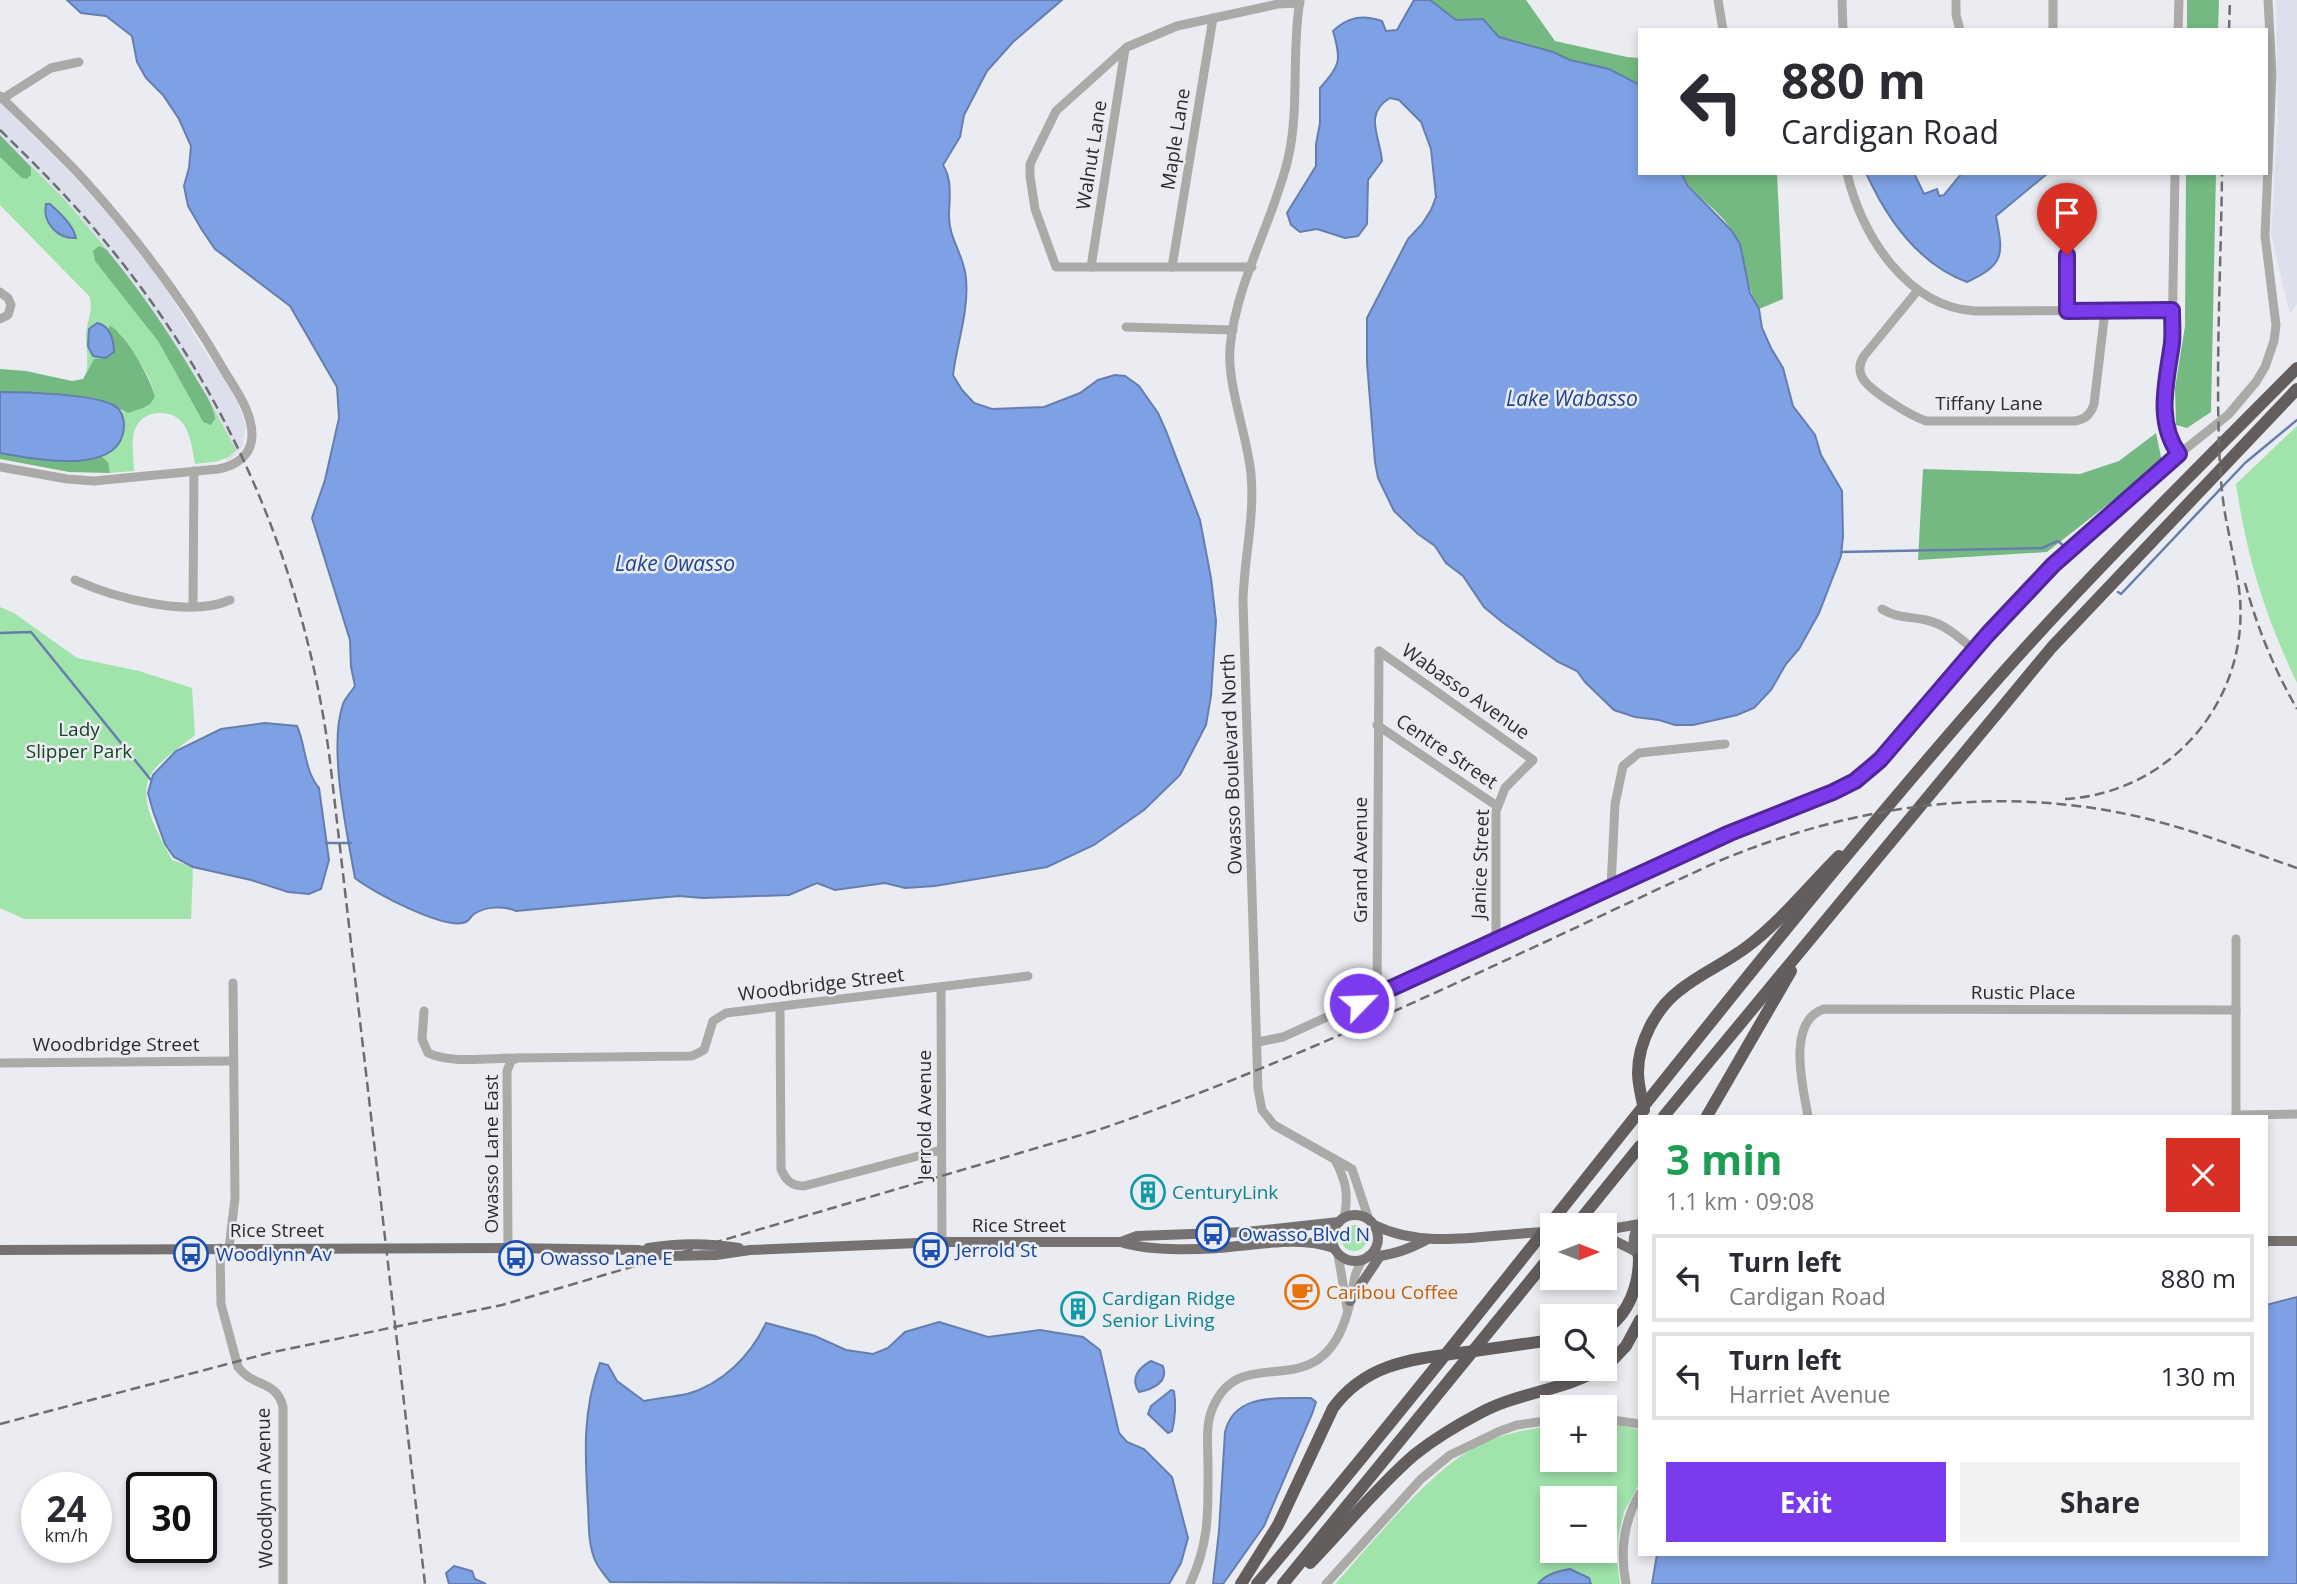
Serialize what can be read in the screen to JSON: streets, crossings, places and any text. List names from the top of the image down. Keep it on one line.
{"streets":{"main road":["Rice Street"],"street":["Maple Lane","Walnut Lane","Tiffany Lane","Wabasso Avenue","Centre Street","Owasso Boulevard North","Grand Avenue","Janice Street","Woodbridge Street","Rustic Place","Jerrold Avenue","Owasso Lane East","Woodlynn Avenue"]},"crossings":[["Wabasso Avenue","Grand Avenue"],["Wabasso Avenue","Janice Street"],["Centre Street","Grand Avenue"],["Centre Street","Janice Street"],["Owasso Boulevard North","Rice Street"],["Woodbridge Street","Jerrold Avenue"],["Woodbridge Street","Owasso Lane East"],["Woodbridge Street","Woodlynn Avenue"],["Jerrold Avenue","Rice Street"],["Owasso Lane East","Rice Street"],["Rice Street","Woodlynn Avenue"]],"water":["Lake Wabasso","Lake Owasso"],"parks":["Lady Slipper Park"],"places":{"building":["CenturyLink","Cardigan Ridge Senior Living"],"bus stop":["Owasso Blvd N","Jerrold St","Woodlynn Av","Owasso Lane E"],"cafe":["Caribou Coffee"]},"north":"right","page":{"turn":["880 m","Cardigan Road"],"heading":["3 min","1.1 km · 09:08"],"map_buttons":["+","−"],"list":[{"name":"Turn left","note":"Cardigan Road","value":"880 m"},{"name":"Turn left","note":"Harriet Avenue","value":"130 m"}],"buttons":["Exit","Share"],"speed":"24 km/h","limit":"30"}}
